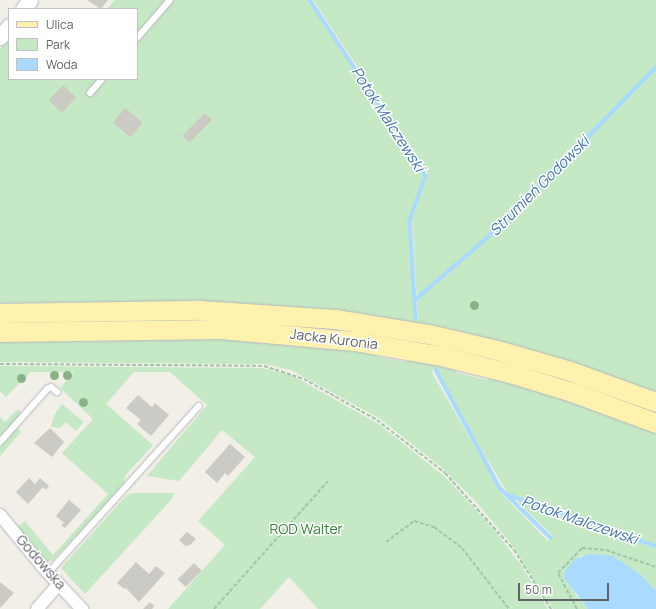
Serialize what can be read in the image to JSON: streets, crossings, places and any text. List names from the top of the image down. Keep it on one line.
{"streets":{"main road":["Jacka Kuronia"],"street":["Godowska"]},"water":["Potok Malczewski","Strumień Godowski"],"parks":["ROD Walter"],"legend":["Ulica","Park","Woda"],"scale_bar":"50 m"}
